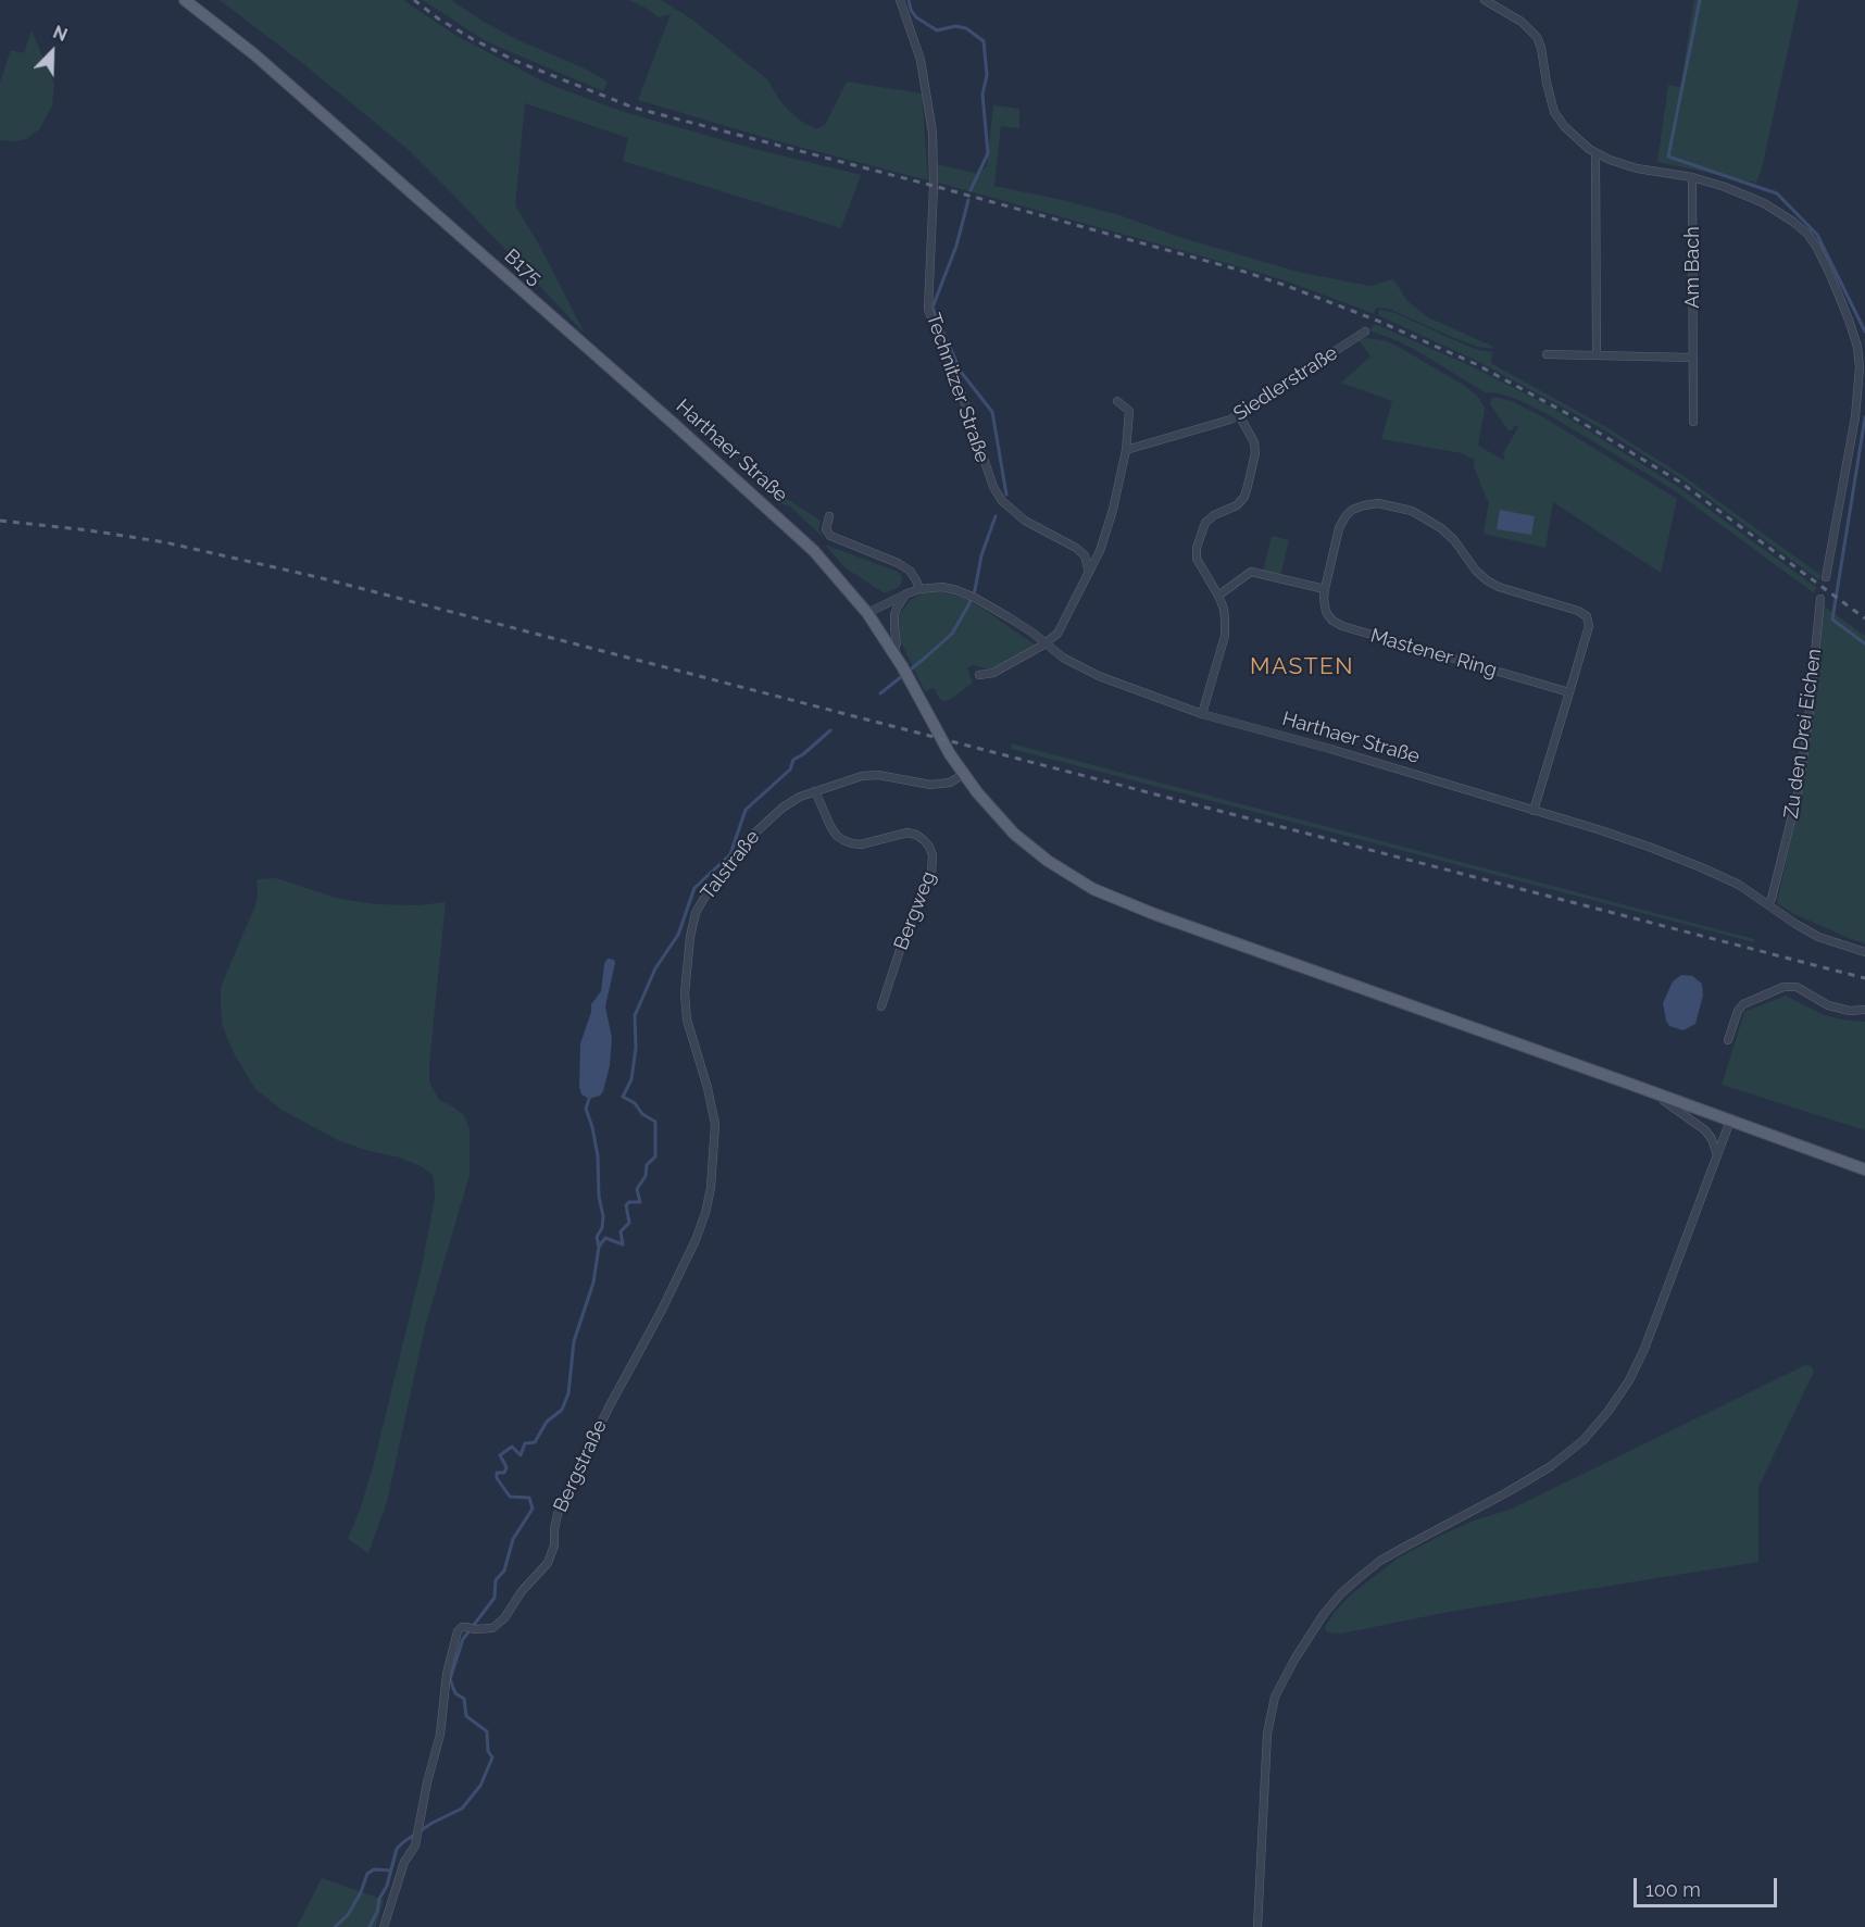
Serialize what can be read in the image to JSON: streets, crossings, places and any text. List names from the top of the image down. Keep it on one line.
{"streets":{"main road":["B175","Harthaer Straße"],"street":["Am Bach","Siedlerstraße","Technitzer Straße","Mastener Ring","Zu den Drei Eichen","Talstraße","Bergweg","Bergstraße"]},"crossings":[["B175","Harthaer Straße"],["Harthaer Straße","Mastener Ring"],["Harthaer Straße","Zu den Drei Eichen"],["Harthaer Straße","Talstraße"],["Talstraße","Bergweg"],["Talstraße","Bergstraße"]],"districts":["MASTEN"],"scale_bar":"100 m","north":"top right"}
